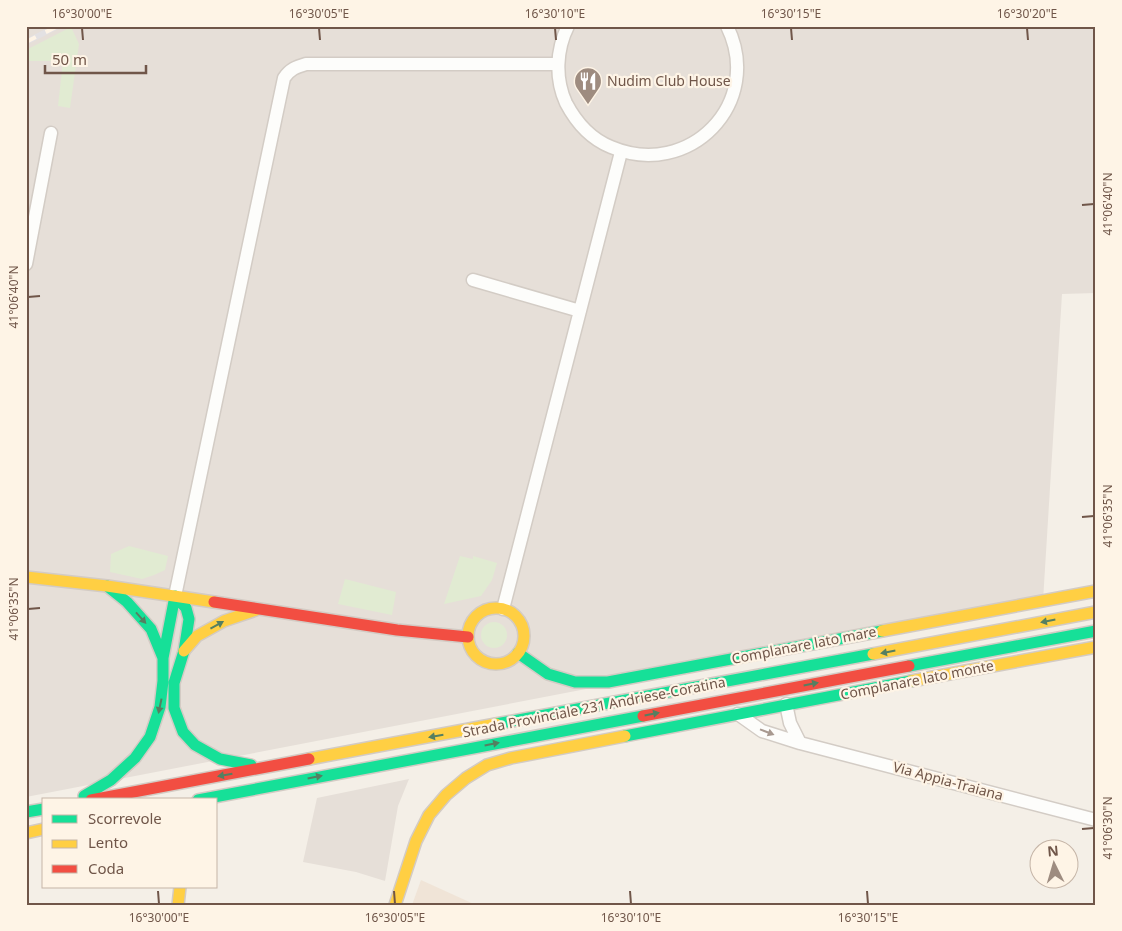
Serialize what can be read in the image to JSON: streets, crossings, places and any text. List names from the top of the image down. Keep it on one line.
{"streets":{"main road":["Complanare lato mare","Complanare lato monte","Strada Provinciale 231 Andriese-Coratina"],"street":["Via Appia-Traiana"]},"crossings":[["Complanare lato monte","Via Appia-Traiana"]],"places":{"restaurant":["Nudim Club House"]},"legend":["Scorrevole","Lento","Coda"],"scale_bar":"50 m","north":"top","coordinates":["16°30'00\"E","16°30'05\"E","16°30'10\"E","16°30'15\"E","16°30'20\"E","41°06'40\"N","41°06'35\"N","41°06'30\"N"]}
